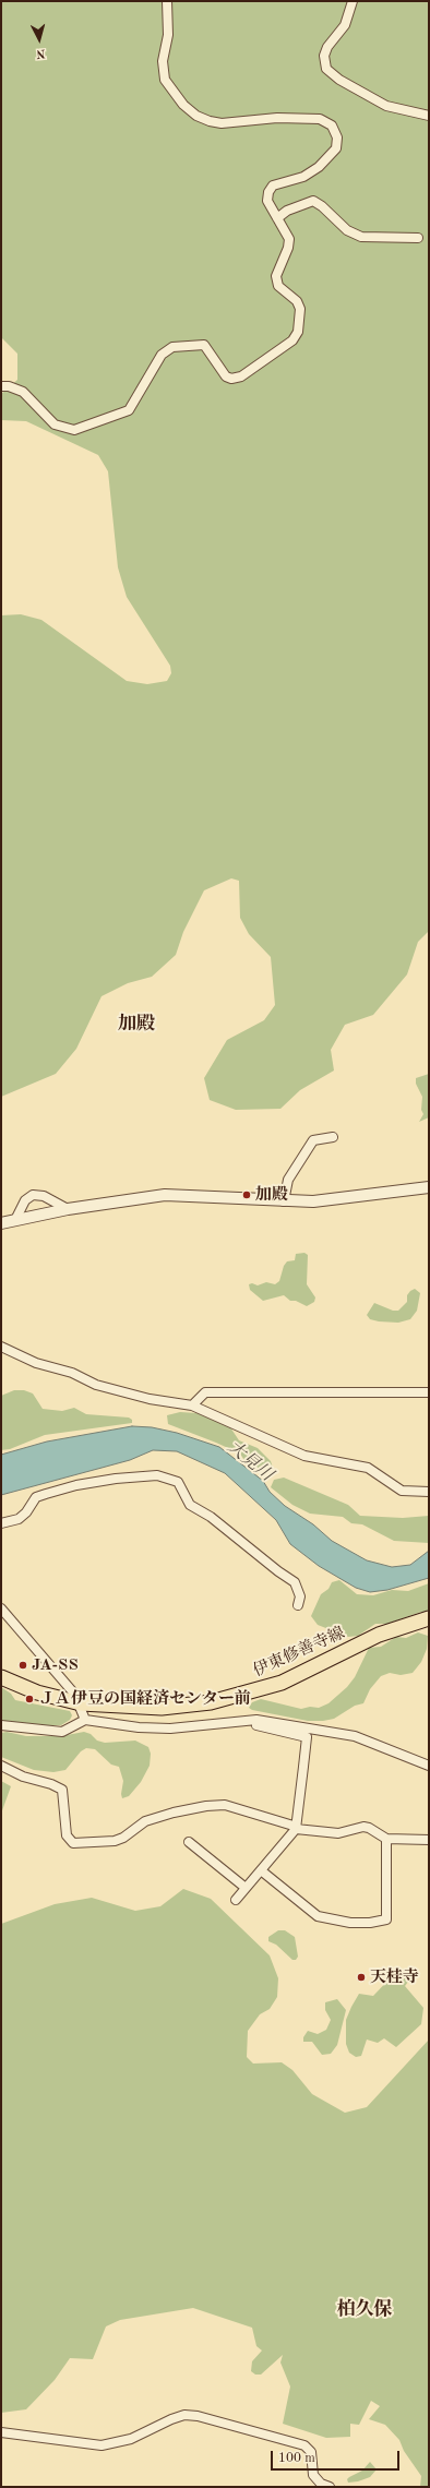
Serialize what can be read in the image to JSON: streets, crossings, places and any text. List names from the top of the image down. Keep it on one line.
{"streets":{"main road":["伊東修善寺線"]},"districts":["加殿","柏久保"],"water":["大見川"],"places":["加殿","JA-SS","ＪＡ伊豆の国経済センター前","天桂寺"],"scale_bar":"100 m","north":"bottom"}
